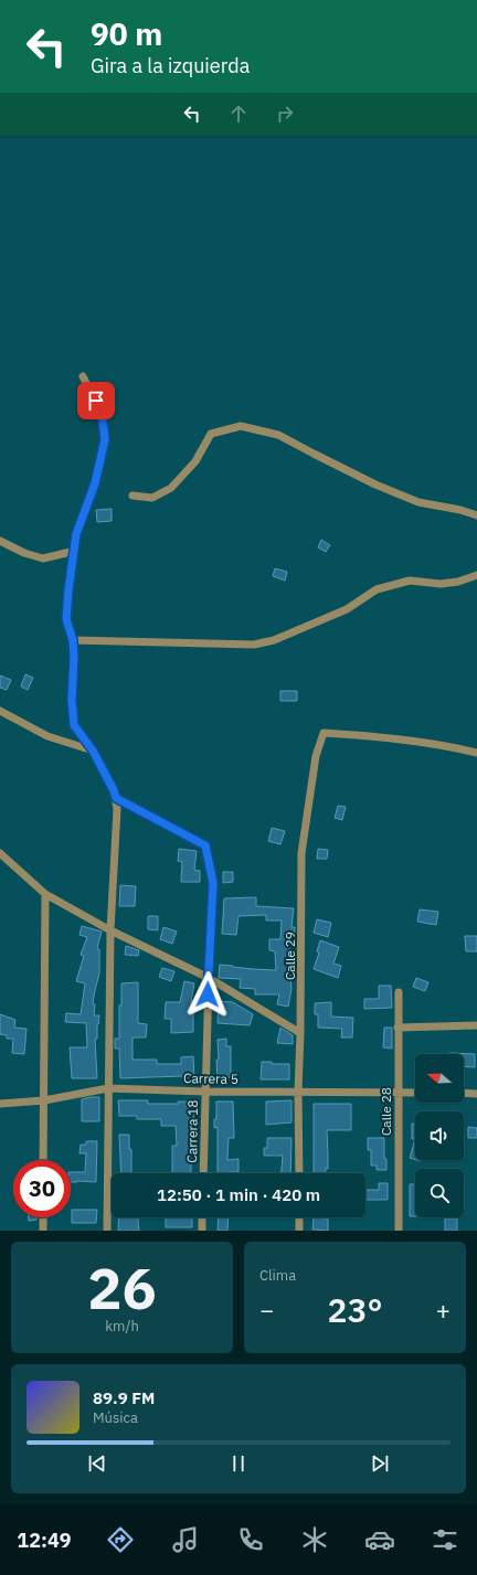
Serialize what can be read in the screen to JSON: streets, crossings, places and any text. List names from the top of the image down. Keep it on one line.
{"streets":{"street":["Calle 29","Carrera 5","Calle 28","Carrera 18"]},"crossings":[["Calle 29","Carrera 5"],["Carrera 5","Calle 28"],["Carrera 5","Carrera 18"]],"north":"left","page":{"turn":["90 m","Gira a la izquierda"],"limit":"30","trip":"12:50 · 1 min · 420 m","tile":[["26","km/h"],"Clima"],"heat":["−","23°","+"],"song":["89.9 FM","Música"],"tabs":"12:49"}}
